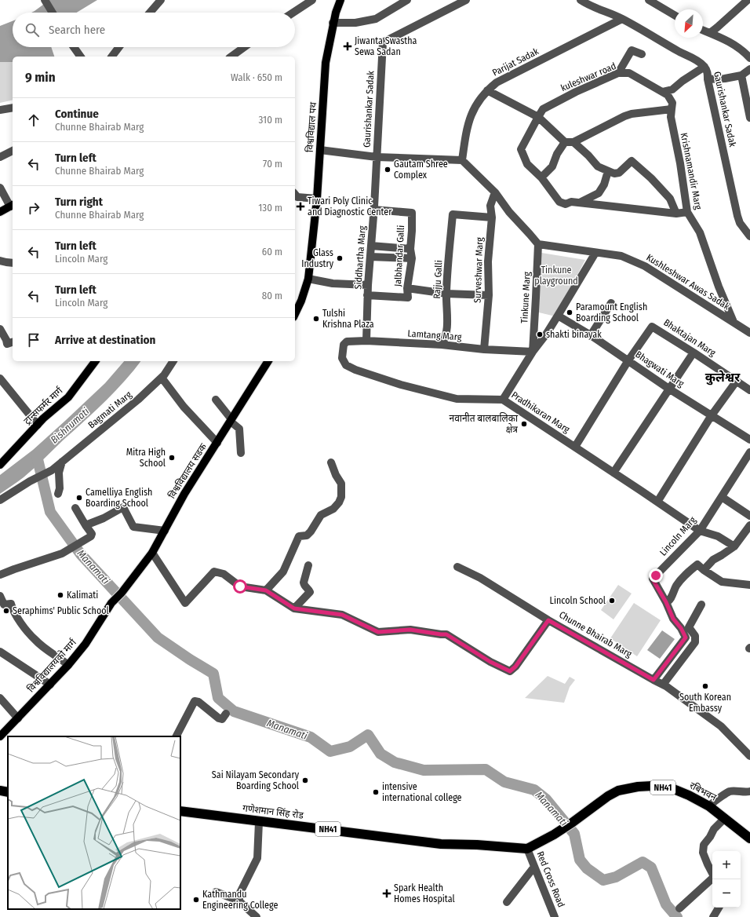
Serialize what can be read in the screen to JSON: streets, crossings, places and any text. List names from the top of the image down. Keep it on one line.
{"streets":{"highway":["NH41","रबिभवन","गणेशमान सिंह रोड"],"main road":["विश्वविद्याल पथ","ट्रान्सफर्मर मार्ग","विश्वविद्यालय सडक","विश्वविद्यालयको मार्ग"],"street":["Parijat Sadak","kuleshwar road","Gaurishankar Sadak","Krishnamandir Marg","Jalbhandar Galli","Siddhartha Marg","Surveshwar Marg","Rajju Galli","Kushleshwar Awas Sadak","Tinkune Marg","Lamtang Marg","Bhaktajan Marg","Bhagwati Marg","Bagmati Marg","Pradhikaran Marg","Lincoln Marg","Chunne Bhairab Marg","Red Cross Road"]},"crossings":[["Parijat Sadak","Gaurishankar Sadak"],["kuleshwar road","Krishnamandir Marg"],["Gaurishankar Sadak","Siddhartha Marg"],["Krishnamandir Marg","Kushleshwar Awas Sadak"],["Jalbhandar Galli","Siddhartha Marg"],["Siddhartha Marg","Lamtang Marg"],["Surveshwar Marg","Rajju Galli"],["Surveshwar Marg","Lamtang Marg"],["Rajju Galli","Lamtang Marg"],["Kushleshwar Awas Sadak","Tinkune Marg"],["Tinkune Marg","Lamtang Marg"],["Tinkune Marg","Bhagwati Marg"],["Tinkune Marg","Pradhikaran Marg"],["Lamtang Marg","Pradhikaran Marg"],["Bhaktajan Marg","Bhagwati Marg"],["Pradhikaran Marg","Lincoln Marg"],["विश्वविद्यालय सडक","Chunne Bhairab Marg"],["विश्वविद्यालय सडक","विश्वविद्यालयको मार्ग"],["Lincoln Marg","Chunne Bhairab Marg"],["रबिभवन","गणेशमान सिंह रोड"],["रबिभवन","Red Cross Road"],["गणेशमान सिंह रोड","Red Cross Road"]],"districts":["कुलेश्वर"],"water":["Bishnumati","Manamati"],"parks":["Tinkune playground"],"places":{"health":["Jiwanta Swastha Sewa Sadan","Tiwari Poly Clinic and Diagnostic Center","Spark Health Homes Hospital"],"other":["Gautam Shree Complex","Glass Industry","Paramount English Boarding School","Tulshi Krishna Plaza","shakti binayak","नवानीत बालबालिका क्षेत्र","Mitra High School","Camelliya English Boarding School","Kalimati","Lincoln School","Seraphims' Public School","South Korean Embassy","Sai Nilayam Secondary Boarding School","intensive international college","Kathmandu Engineering College"]},"north":"bottom left","page":{"search":"Search here","heading":["9 min","Walk · 650 m"],"list":[["Continue","Chunne Bhairab Marg","310 m"],["Turn left","Chunne Bhairab Marg","70 m"],["Turn right","Chunne Bhairab Marg","130 m"],["Turn left","Lincoln Marg","60 m"],["Turn left","Lincoln Marg","80 m"],"Arrive at destination"],"map_buttons":["+","−"]}}
